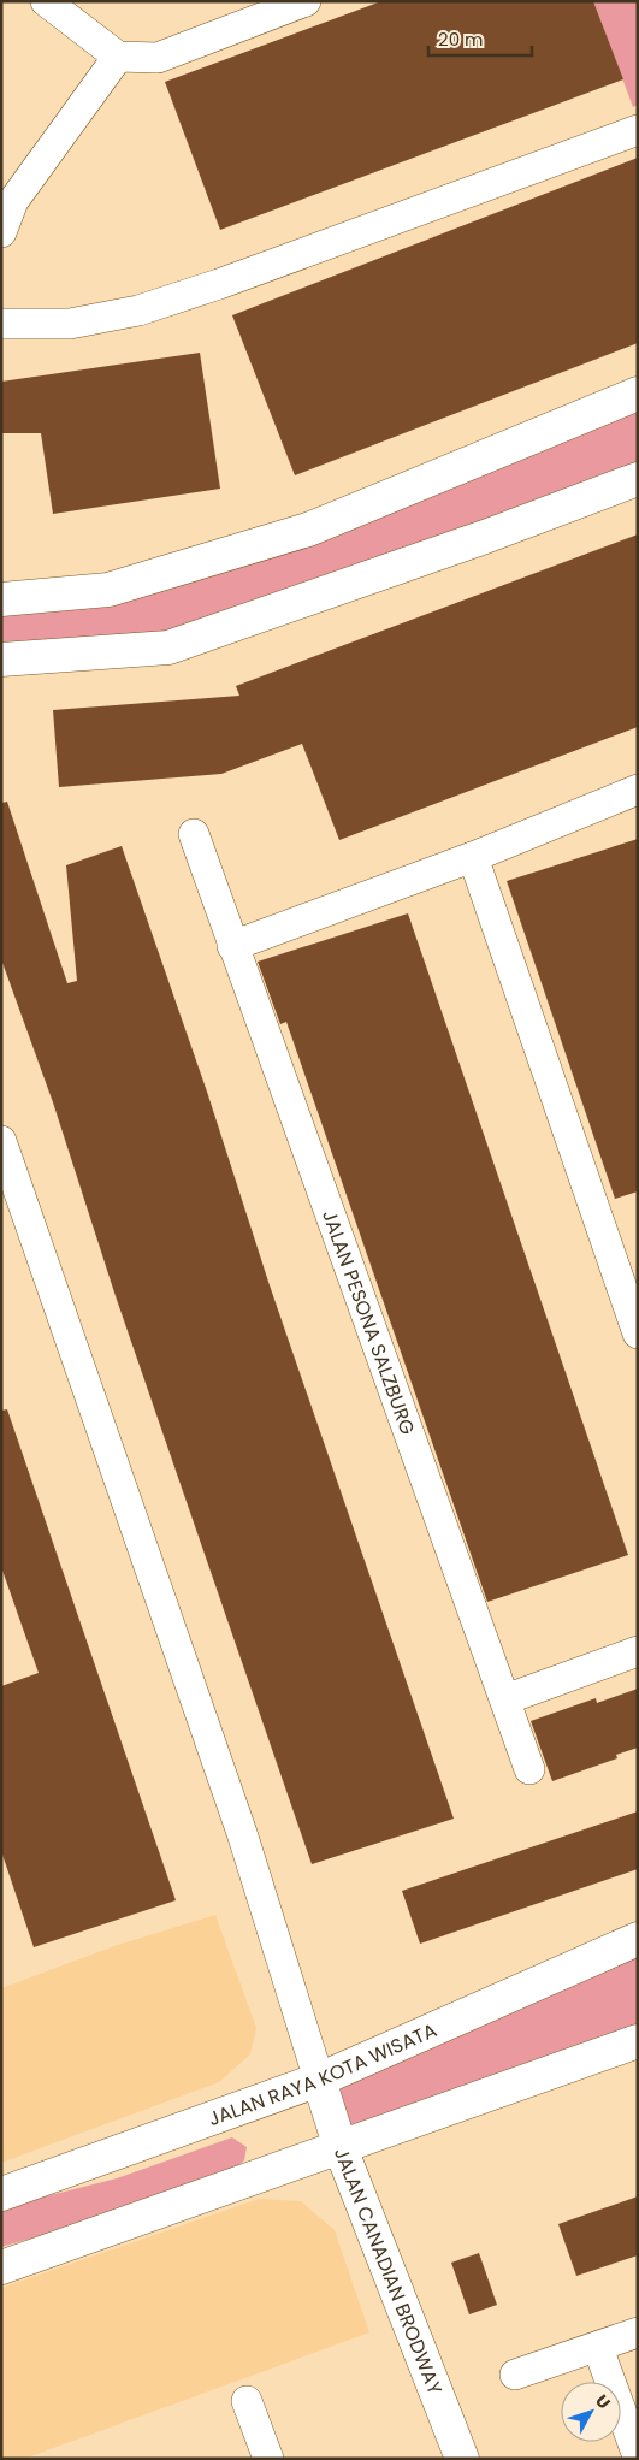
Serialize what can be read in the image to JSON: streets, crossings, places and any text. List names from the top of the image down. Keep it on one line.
{"streets":{"street":["JALAN PESONA SALZBURG","JALAN RAYA KOTA WISATA","JALAN CANADIAN BRODWAY"]},"crossings":[["JALAN RAYA KOTA WISATA","JALAN CANADIAN BRODWAY"]],"scale_bar":"20 m","north":"top right"}
